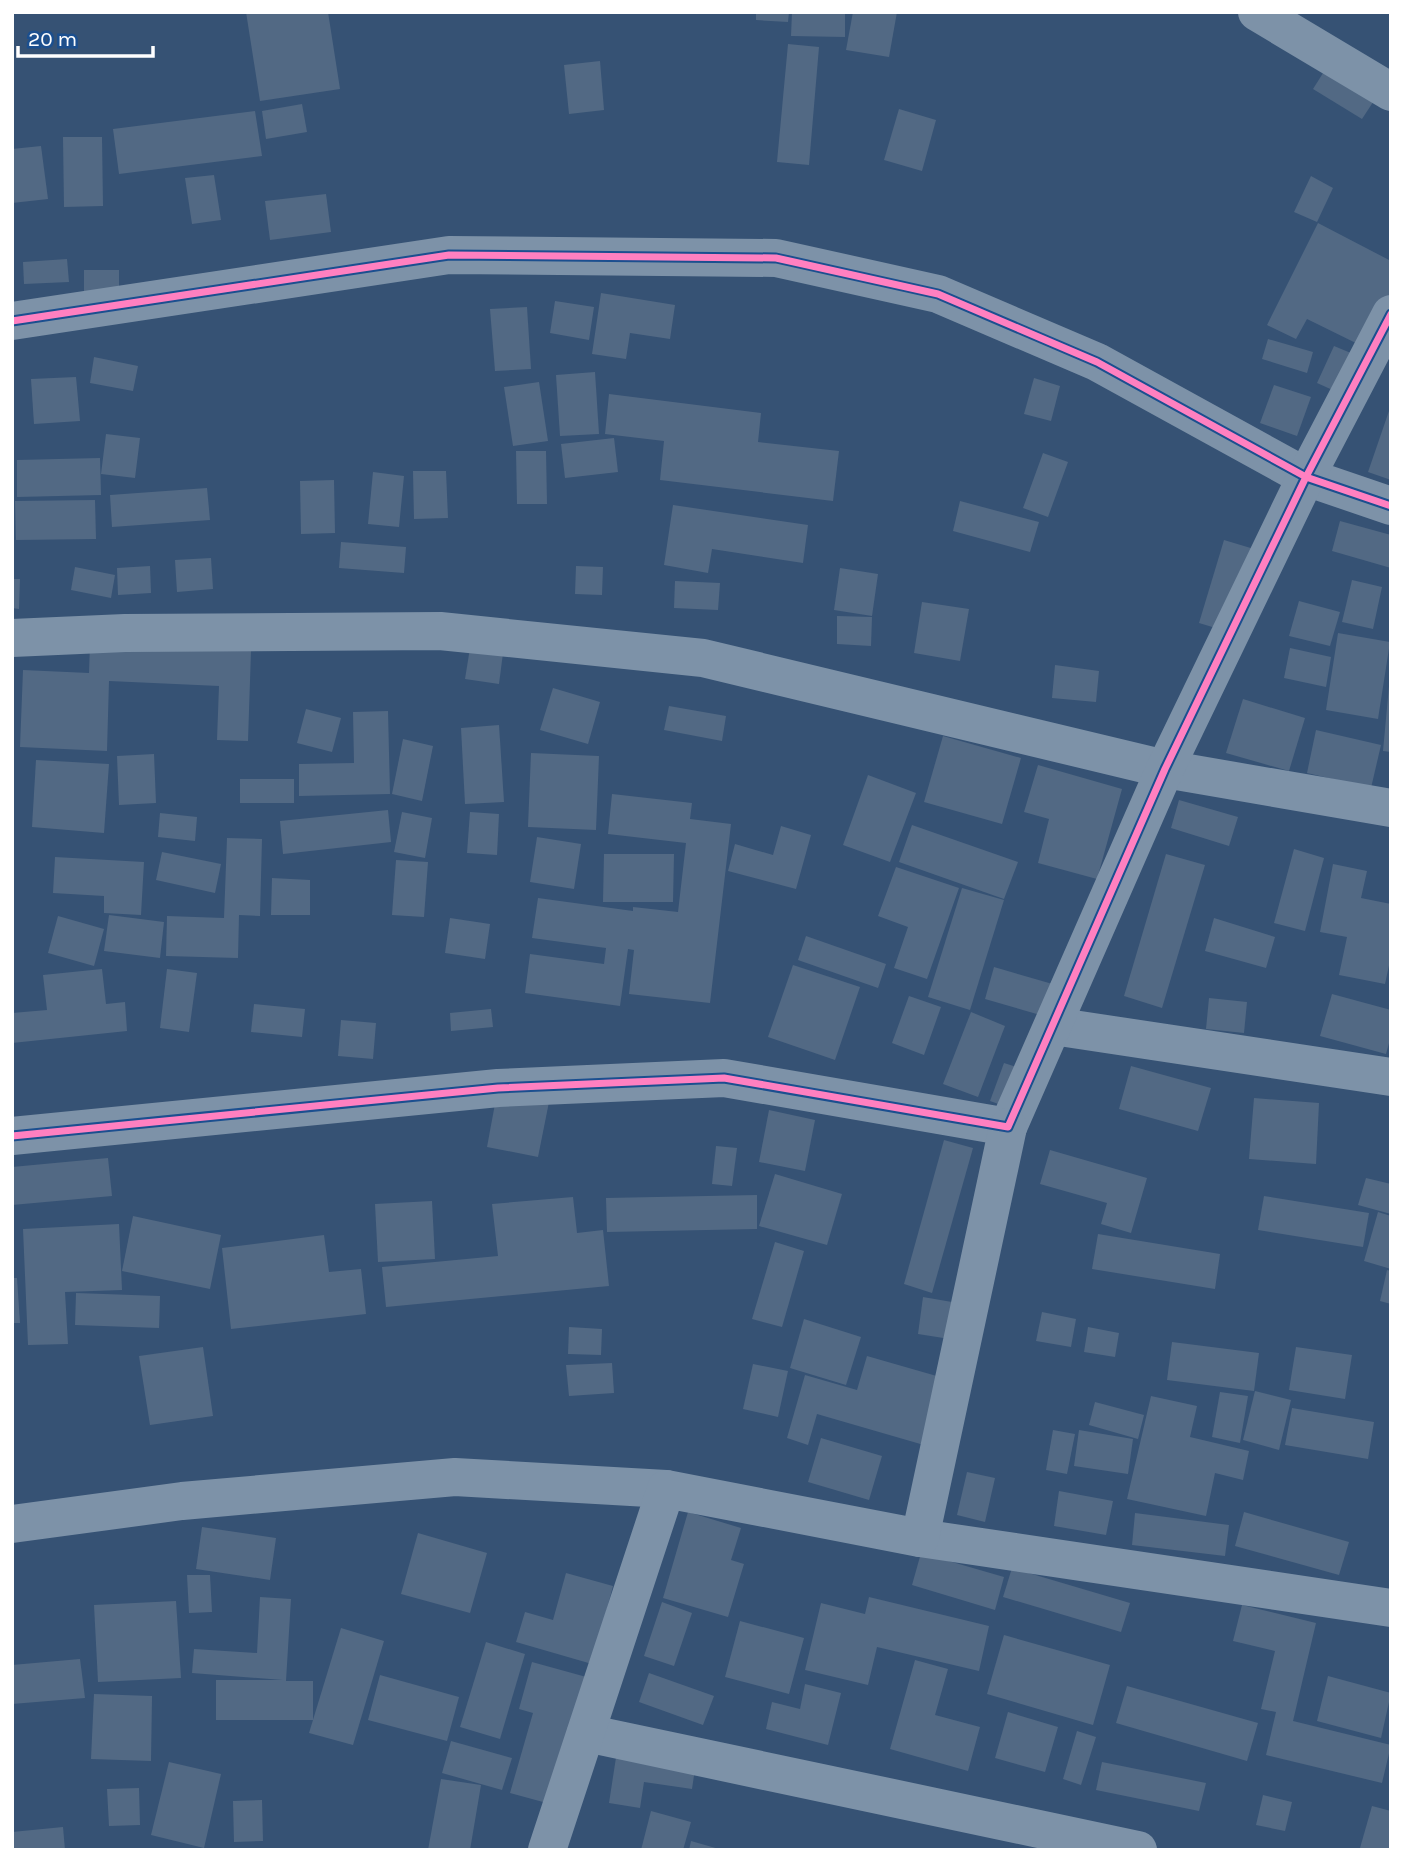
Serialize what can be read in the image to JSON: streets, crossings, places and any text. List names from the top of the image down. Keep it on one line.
{"scale_bar":"20 m"}
